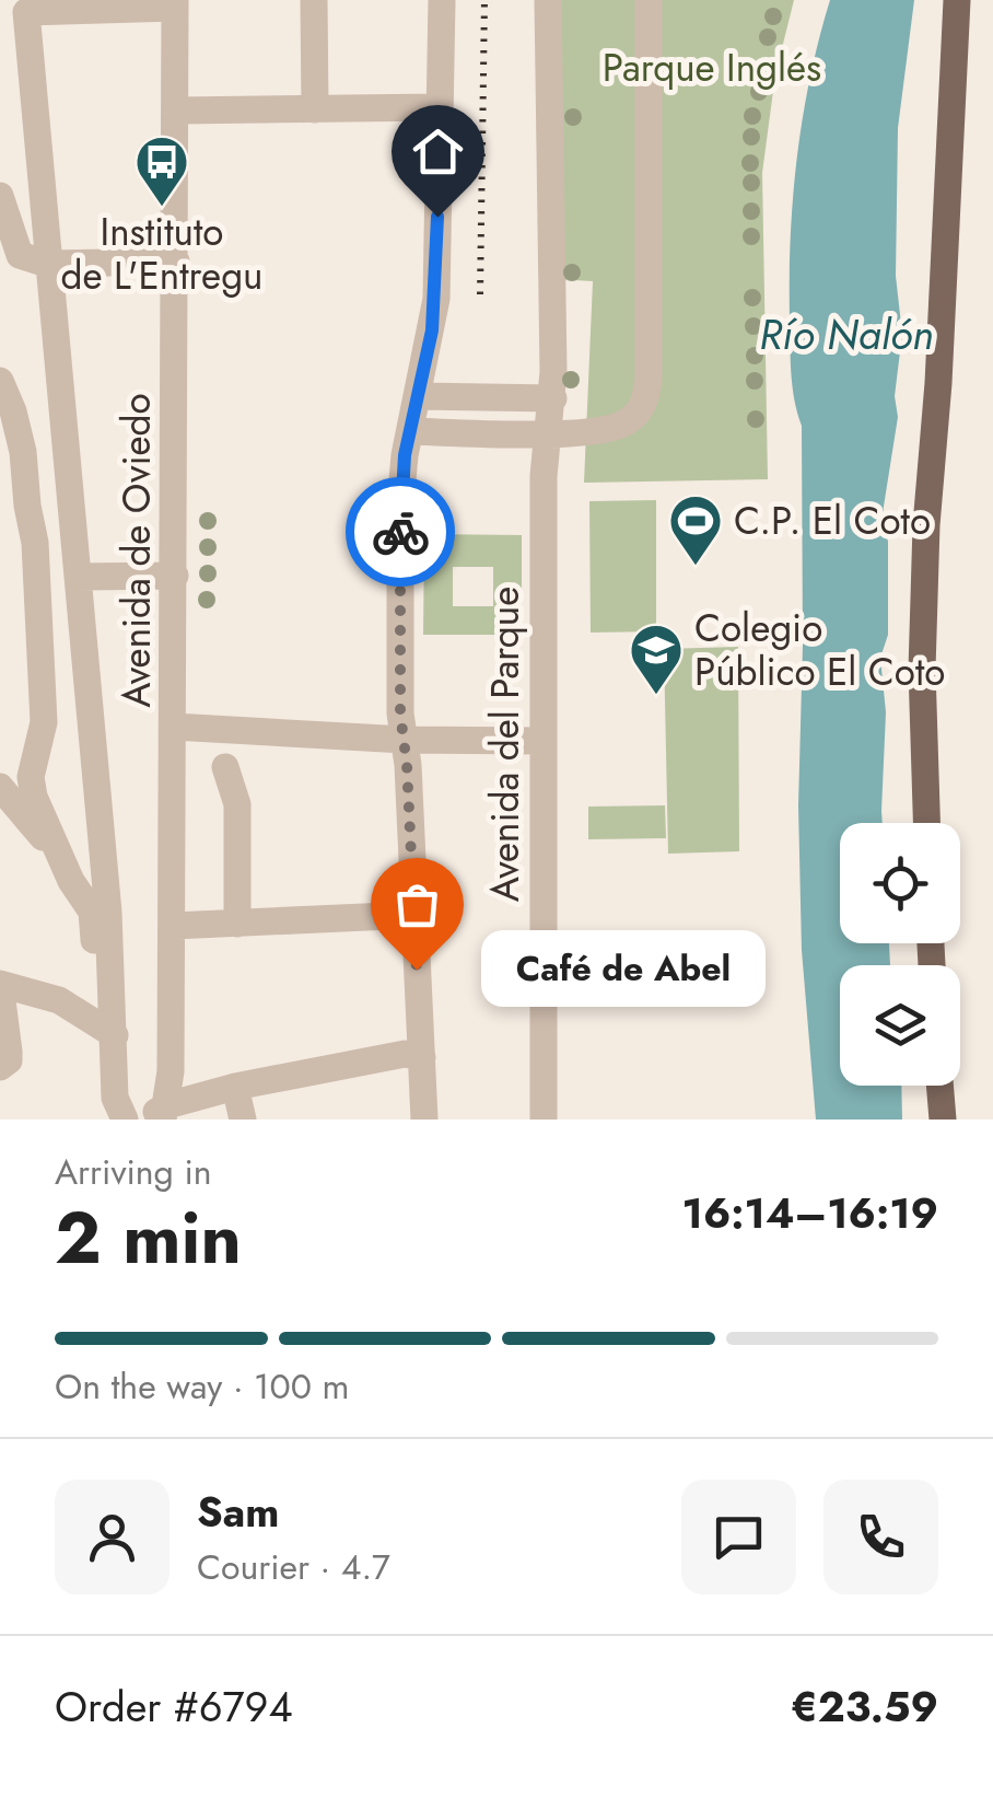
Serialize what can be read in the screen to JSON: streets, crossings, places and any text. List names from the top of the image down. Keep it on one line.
{"streets":{"street":["Avenida de Oviedo","Avenida del Parque"]},"water":["Río Nalón"],"parks":["Parque Inglés"],"places":{"bus stop":["Instituto de L'Entregu"],"sports":["C.P. El Coto"],"school or university":["Colegio Público El Coto"],"other":["Café de Abel"]},"page":{"bubble":"Café de Abel","heading":["2 min","Arriving in","16:14–16:19"],"panel":["Sam","Courier · 4.7","Order #6794","€23.59"],"bar":"On the way · 100 m"}}
